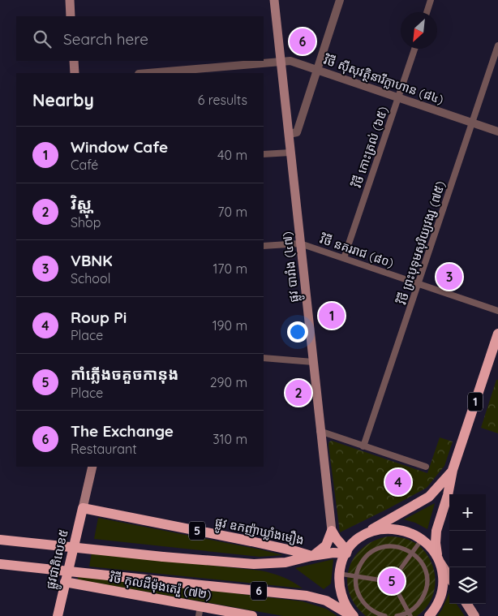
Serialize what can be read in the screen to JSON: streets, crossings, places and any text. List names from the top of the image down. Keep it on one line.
{"streets":{"highway":["1","5","ផ្លូវ ឧកញ៉ាឃ្លាំងមឿង","ផ្លូវជាតិលេខ៥","វិថី កុលដឺម៉ុងតេរ៉ួ (៧២)","6"],"main road":["ផ្លូវ បារាំង (៤៧)"],"street":["វិថី ស៊ីសុវត្ថិនារីក្លាហាន (៨៤)","វិថី កោះត្រល់ (៦៥)","វិថី ព្រះបុទុមសុរិយ្យវង្ស (៧៥)","វិថី នគររាជ (៨០)"]},"crossings":[["វិថី ស៊ីសុវត្ថិនារីក្លាហាន (៨៤)","វិថី កោះត្រល់ (៦៥)"],["វិថី ស៊ីសុវត្ថិនារីក្លាហាន (៨៤)","វិថី ព្រះបុទុមសុរិយ្យវង្ស (៧៥)"],["វិថី ស៊ីសុវត្ថិនារីក្លាហាន (៨៤)","ផ្លូវ បារាំង (៤៧)"],["វិថី កោះត្រល់ (៦៥)","វិថី នគររាជ (៨០)"],["វិថី ព្រះបុទុមសុរិយ្យវង្ស (៧៥)","វិថី នគររាជ (៨០)"],["វិថី នគររាជ (៨០)","ផ្លូវ បារាំង (៤៧)"],["1","5"],["1","6"],["5","ផ្លូវ ឧកញ៉ាឃ្លាំងមឿង"],["5","6"],["ផ្លូវ ឧកញ៉ាឃ្លាំងមឿង","ផ្លូវជាតិលេខ៥"],["ផ្លូវ ឧកញ៉ាឃ្លាំងមឿង","6"],["ផ្លូវជាតិលេខ៥","វិថី កុលដឺម៉ុងតេរ៉ួ (៧២)"]],"north":"bottom left","page":{"search":"Search here","pins":["6","3","1","2","4","5"],"heading":["Nearby","6 results"],"list":[{"mark":"1","name":"Window Cafe","note":"Café","value":"40 m"},{"mark":"2","name":"វិស្ណុ","note":"Shop","value":"70 m"},{"mark":"3","name":"VBNK","note":"School","value":"170 m"},{"mark":"4","name":"Roup Pi","note":"Place","value":"190 m"},{"mark":"5","name":"កាំភ្លើងចគួចកានុង","note":"Place","value":"290 m"},{"mark":"6","name":"The Exchange","note":"Restaurant","value":"310 m"}],"map_buttons":["+","−"]}}
